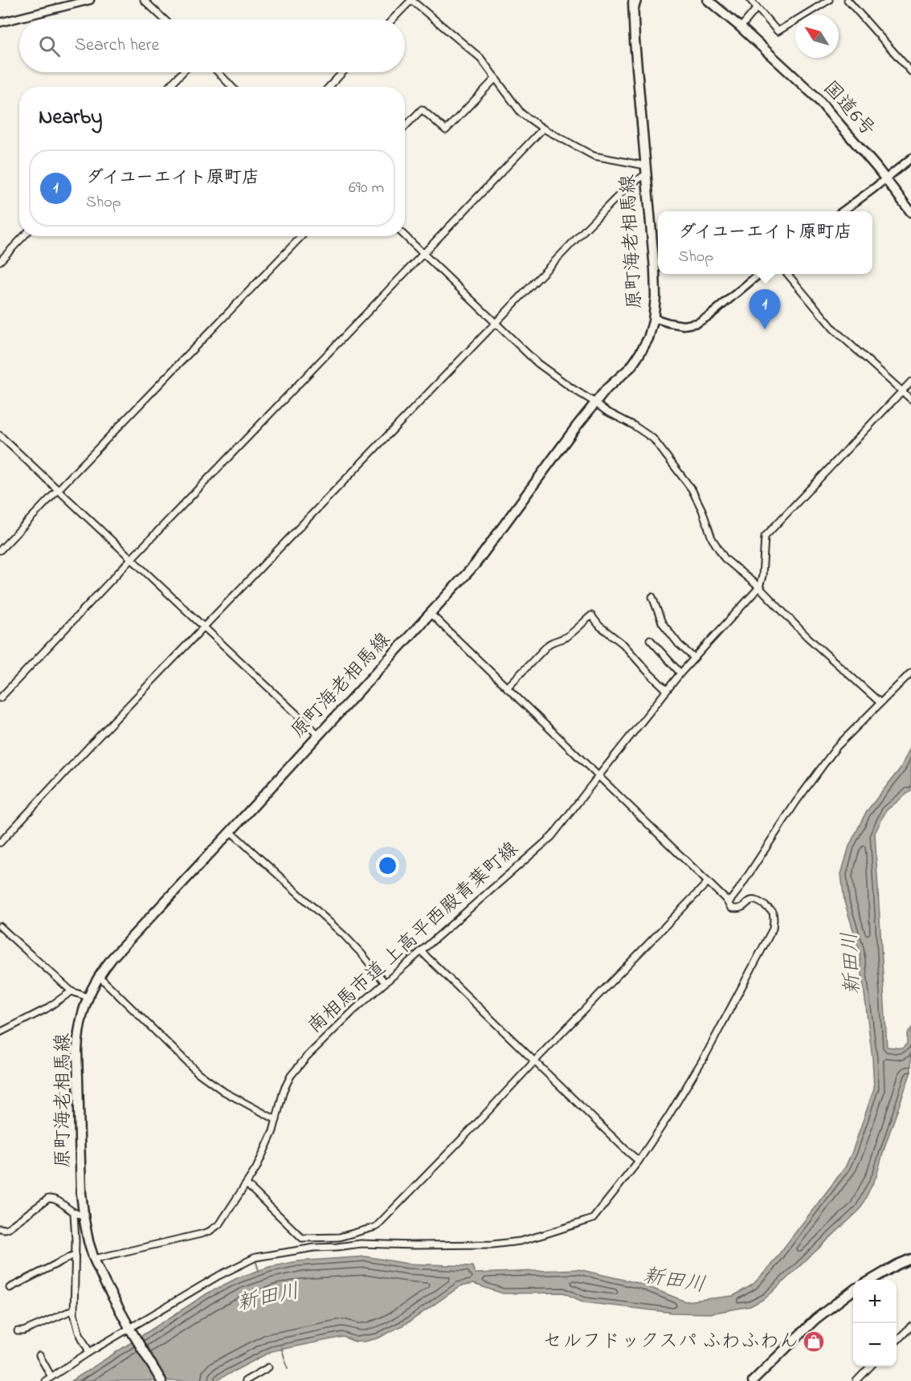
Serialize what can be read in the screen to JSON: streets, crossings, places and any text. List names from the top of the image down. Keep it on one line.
{"streets":{"main road":["国道6号","原町海老相馬線"],"street":["南相馬市道 上高平西殿青葉町線"]},"crossings":[["原町海老相馬線","南相馬市道 上高平西殿青葉町線"]],"water":["新田川"],"places":{"shop":["セルフドックスパ ふわふわん"]},"north":"top left","page":{"search":"Search here","heading":"Nearby","list":[{"mark":"1","name":"ダイユーエイト原町店","note":"Shop","value":"690 m"}],"popup":["ダイユーエイト原町店","Shop"],"pins":"1","map_buttons":["+","−"]}}
